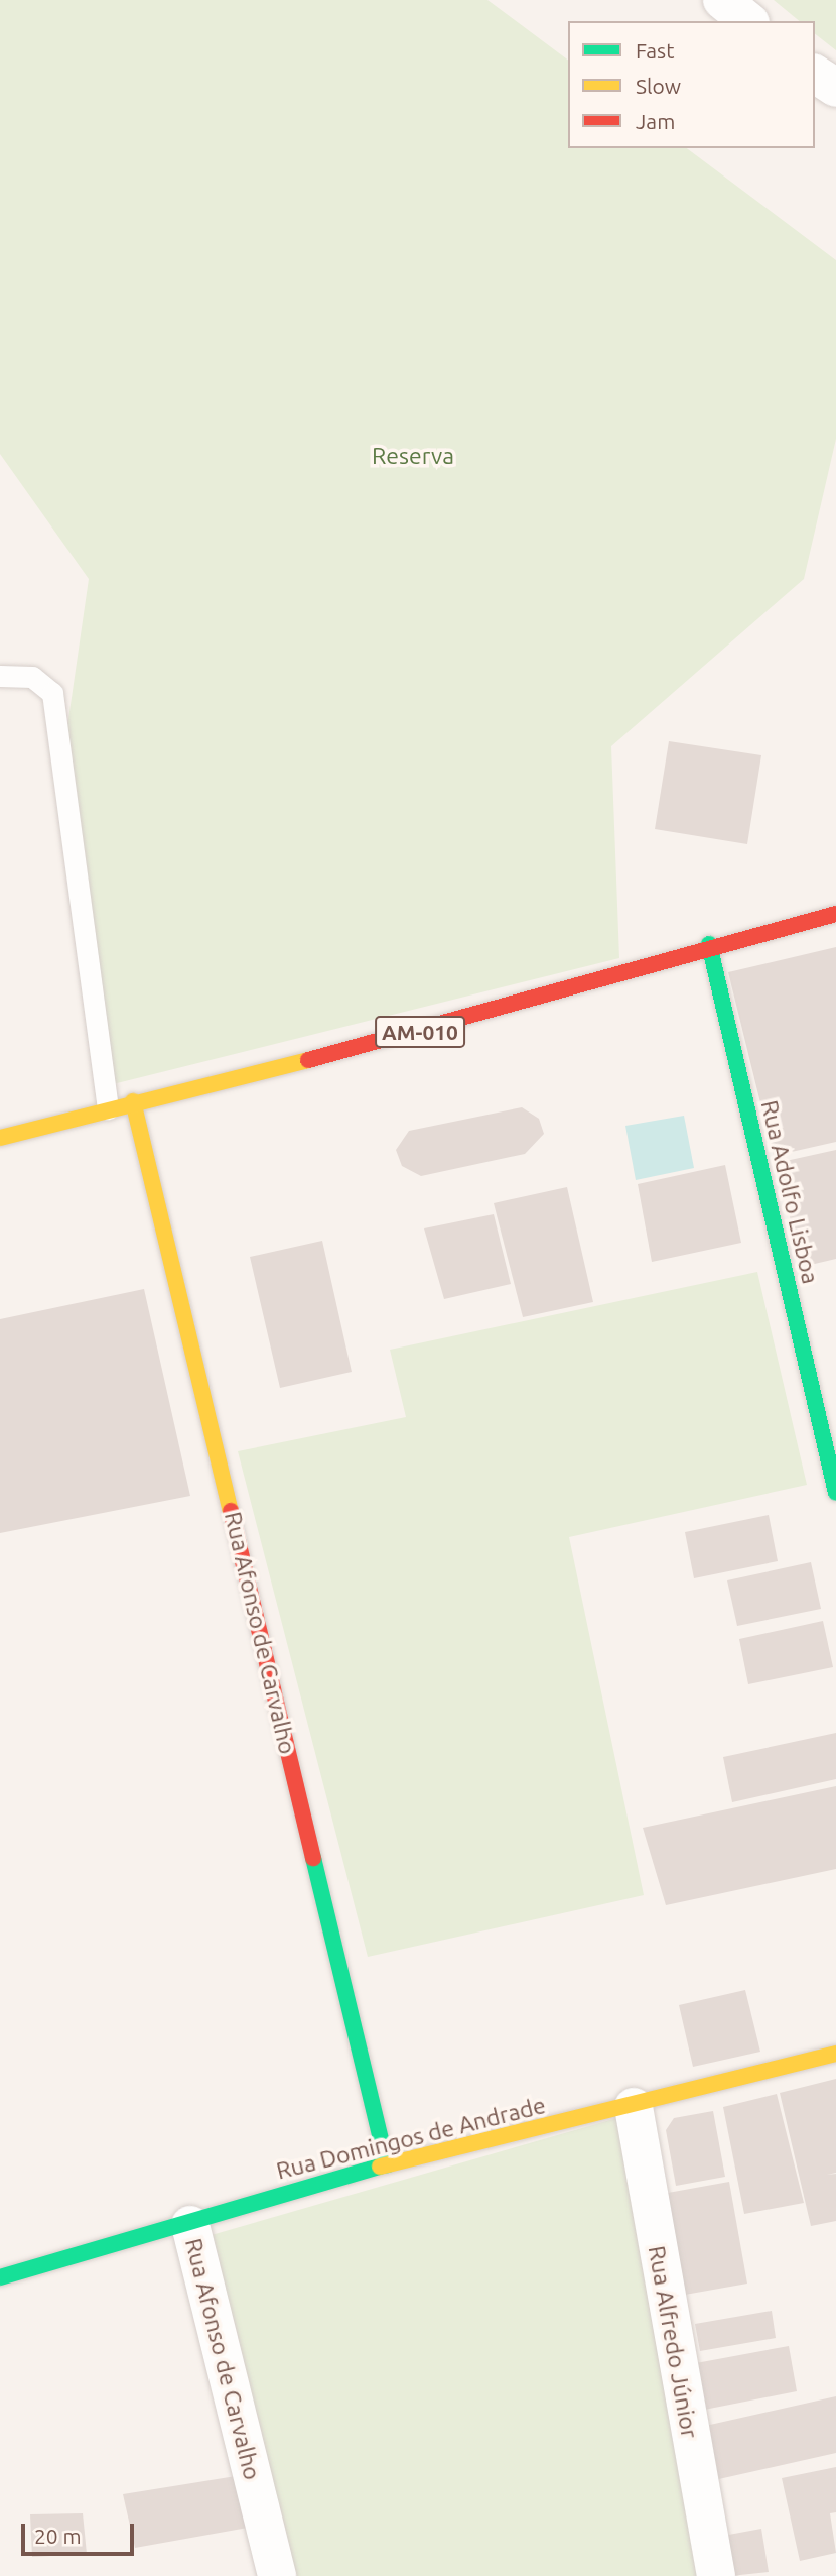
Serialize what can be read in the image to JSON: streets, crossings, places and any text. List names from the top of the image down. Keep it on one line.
{"streets":{"street":["AM-010","Rua Adolfo Lisboa","Rua Afonso de Carvalho","Rua Domingos de Andrade","Rua Alfredo Júnior"]},"crossings":[["AM-010","Rua Adolfo Lisboa"],["AM-010","Rua Afonso de Carvalho"],["Rua Afonso de Carvalho","Rua Domingos de Andrade"],["Rua Domingos de Andrade","Rua Alfredo Júnior"]],"parks":["Reserva"],"legend":["Fast","Slow","Jam"],"scale_bar":"20 m"}
